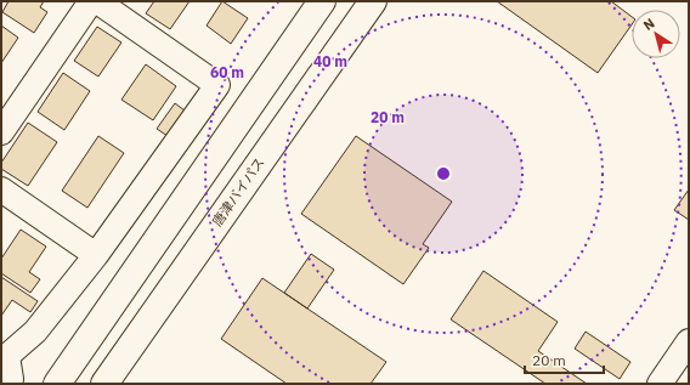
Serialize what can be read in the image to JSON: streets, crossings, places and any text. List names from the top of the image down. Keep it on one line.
{"streets":{"highway":["唐津バイパス"]},"scale_bar":"20 m","north":"top left","rings":["40 m","60 m","20 m"]}
